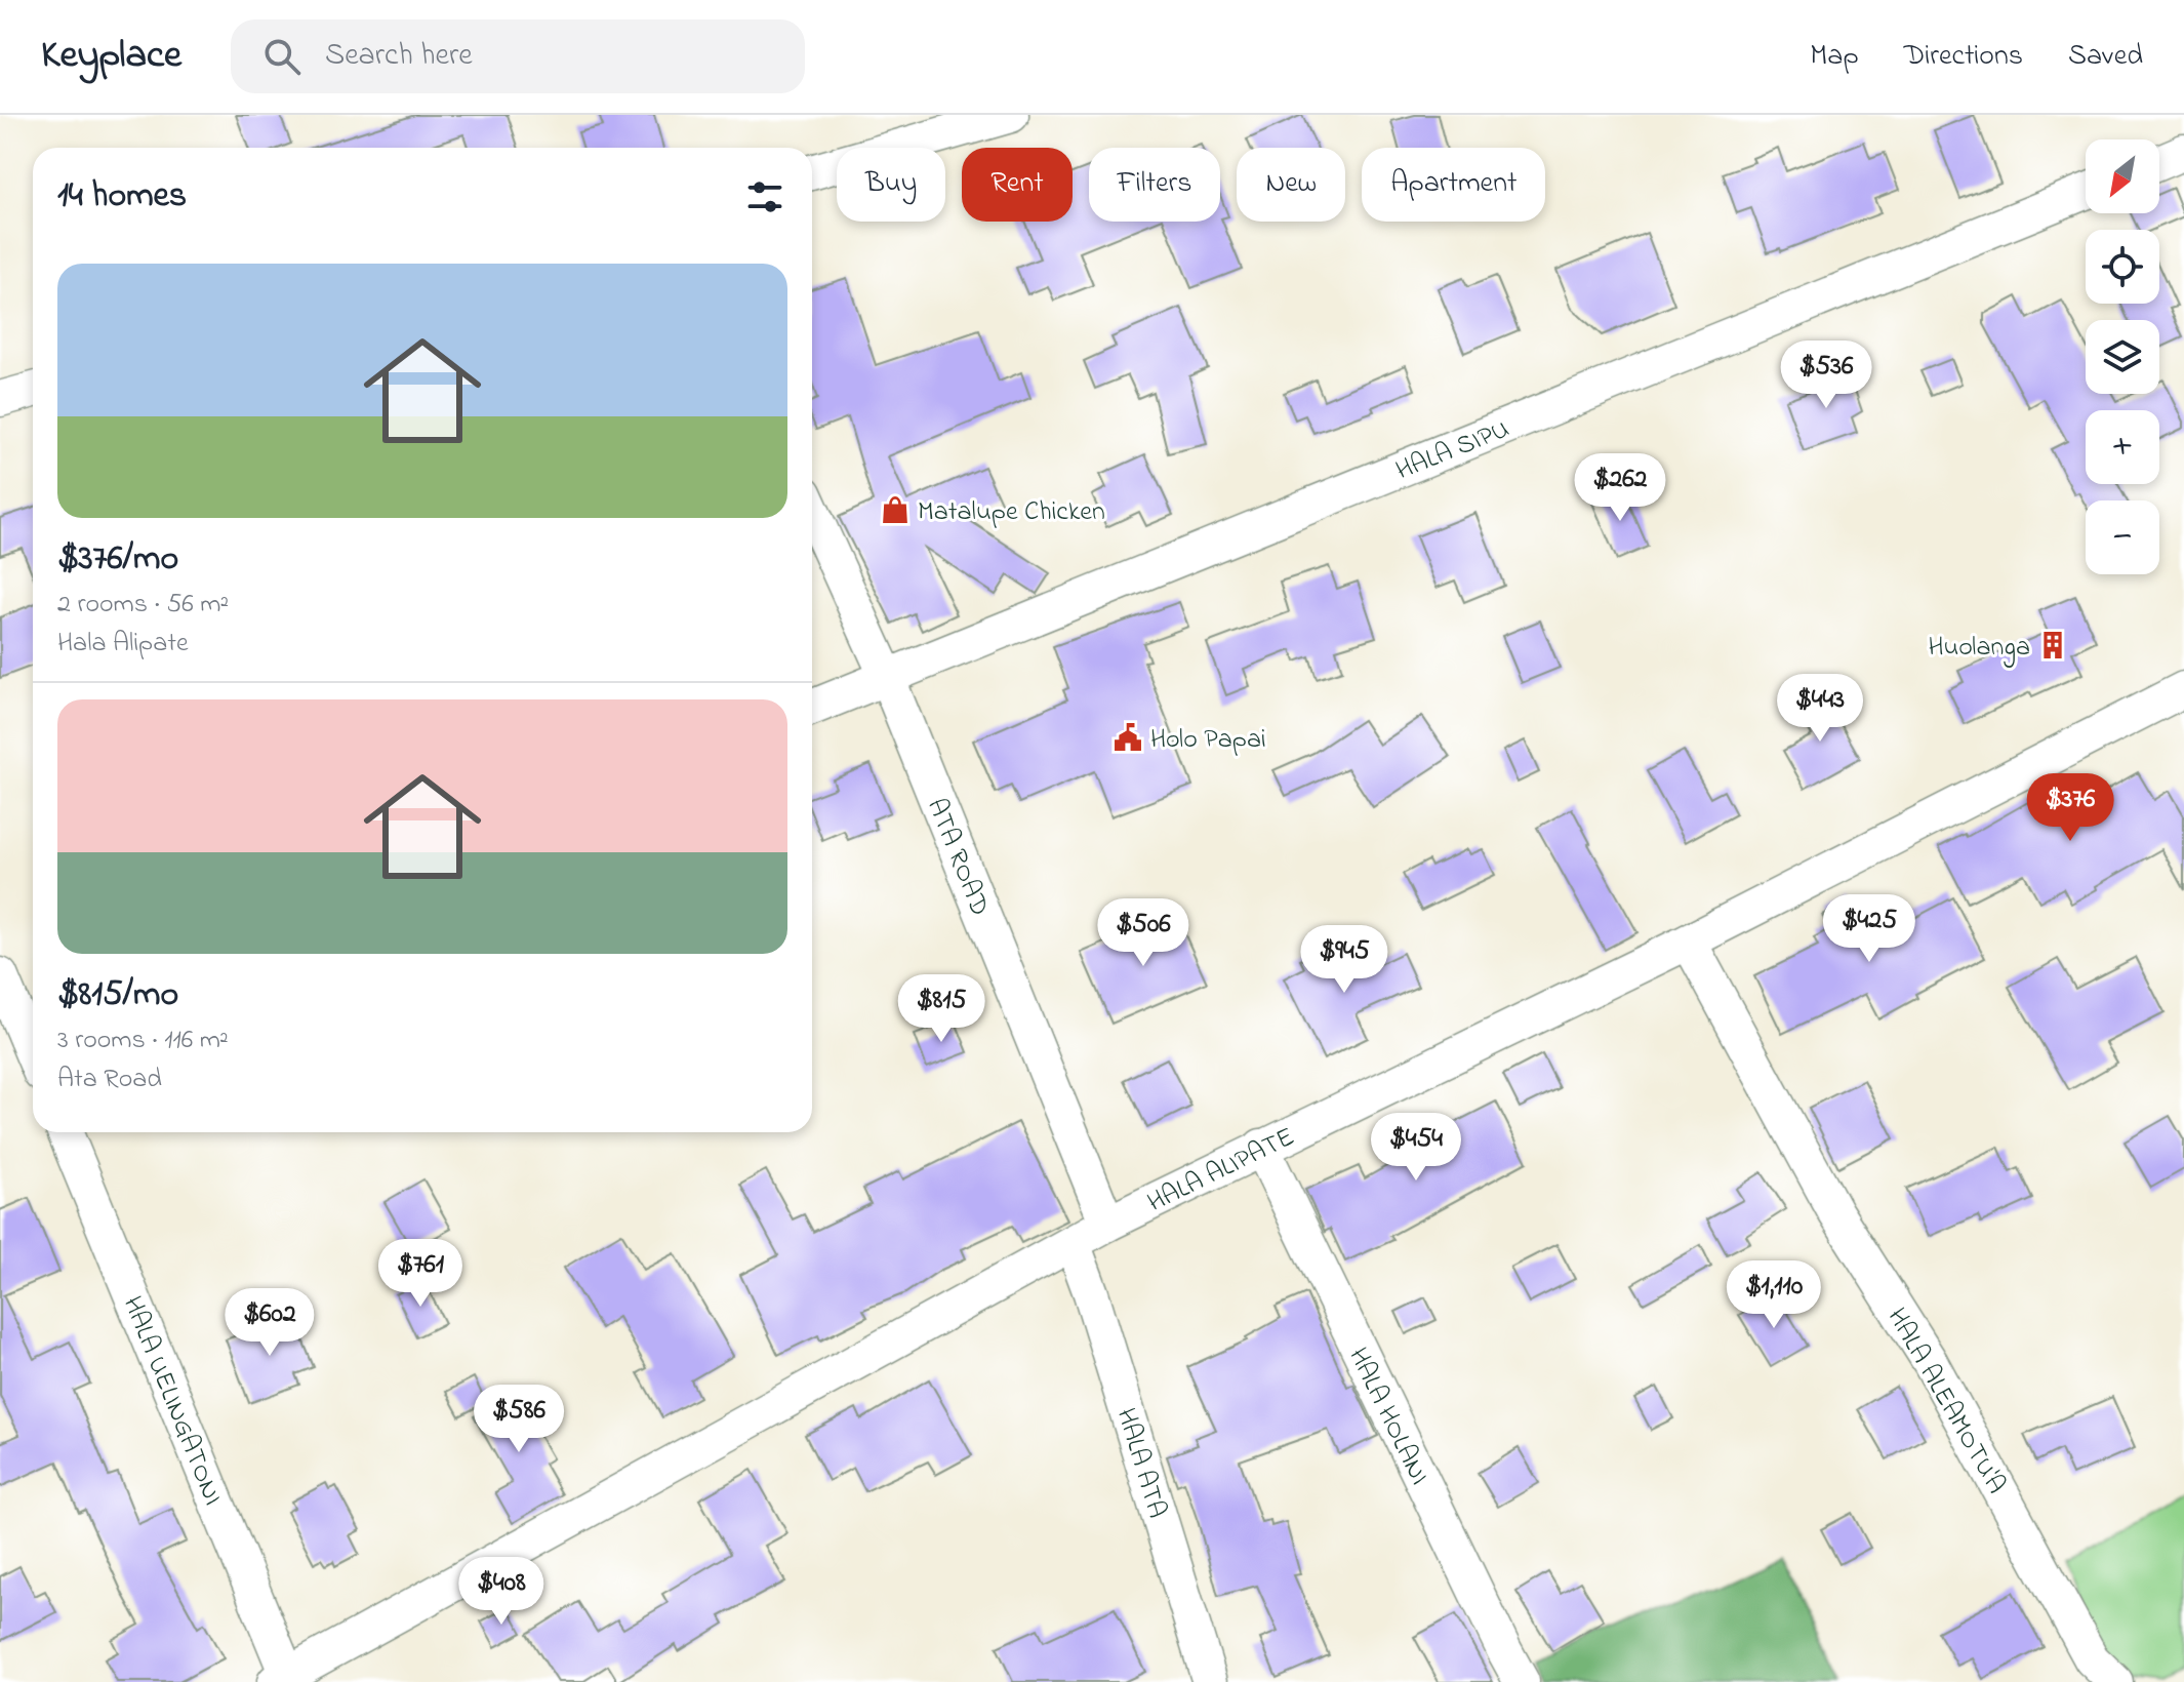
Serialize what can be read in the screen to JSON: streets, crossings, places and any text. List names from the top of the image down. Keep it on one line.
{"streets":{"street":["HALA SIPU","ATA ROAD","HALA ALIPATE","HALA UELINGATONI","HALA ALEAMOTU'A","HALA HOLANI","HALA ATA"]},"crossings":[["HALA SIPU","ATA ROAD"],["ATA ROAD","HALA ALIPATE"],["HALA ALIPATE","HALA UELINGATONI"],["HALA ALIPATE","HALA ALEAMOTU'A"],["HALA ALIPATE","HALA HOLANI"],["HALA ALIPATE","HALA ATA"]],"places":{"shop":["Matalupe Chicken"],"building":["Huolanga"],"public building":["Holo Papai"]},"north":"bottom left","page":{"header":"Keyplace","search":"Search here","nav":["Map","Directions","Saved"],"map_buttons":["+","−"],"chip":["Buy","Rent","Filters","New","Apartment"],"heading":"14 homes","list":[{"name":"$376/mo","note":"2 rooms · 56 m² · Hala Alipate"},{"name":"$815/mo","note":"3 rooms · 116 m² · Ata Road"}],"price":["$536","$262","$443","$376","$425","$506","$945","$815","$454","$761","$1,110","$602","$586","$408"]}}
